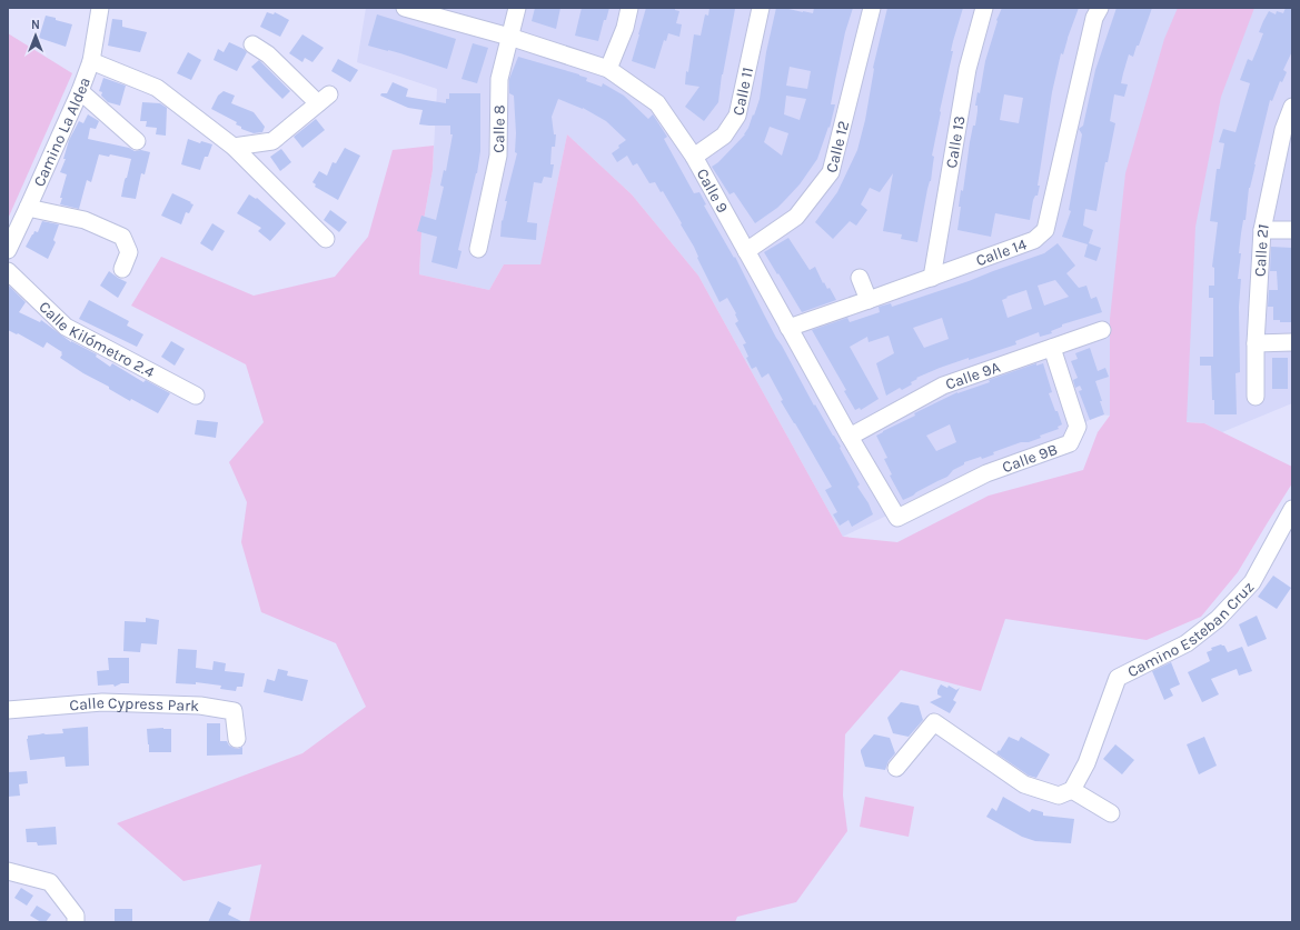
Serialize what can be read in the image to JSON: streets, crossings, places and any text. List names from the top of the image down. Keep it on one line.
{"streets":{"street":["Calle 11","Calle 8","Camino La Aldea","Calle 13","Calle 12","Calle 9","Calle 21","Calle 14","Calle Kilómetro 2.4","Calle 9A","Calle 9B","Camino Esteban Cruz","Calle Cypress Park"]},"crossings":[["Calle 11","Calle 9"],["Calle 8","Calle 9"],["Calle 13","Calle 14"],["Calle 12","Calle 9"],["Calle 9","Calle 14"],["Calle 9","Calle 9A"],["Calle 9","Calle 9B"],["Calle 9A","Calle 9B"]],"north":"top"}
